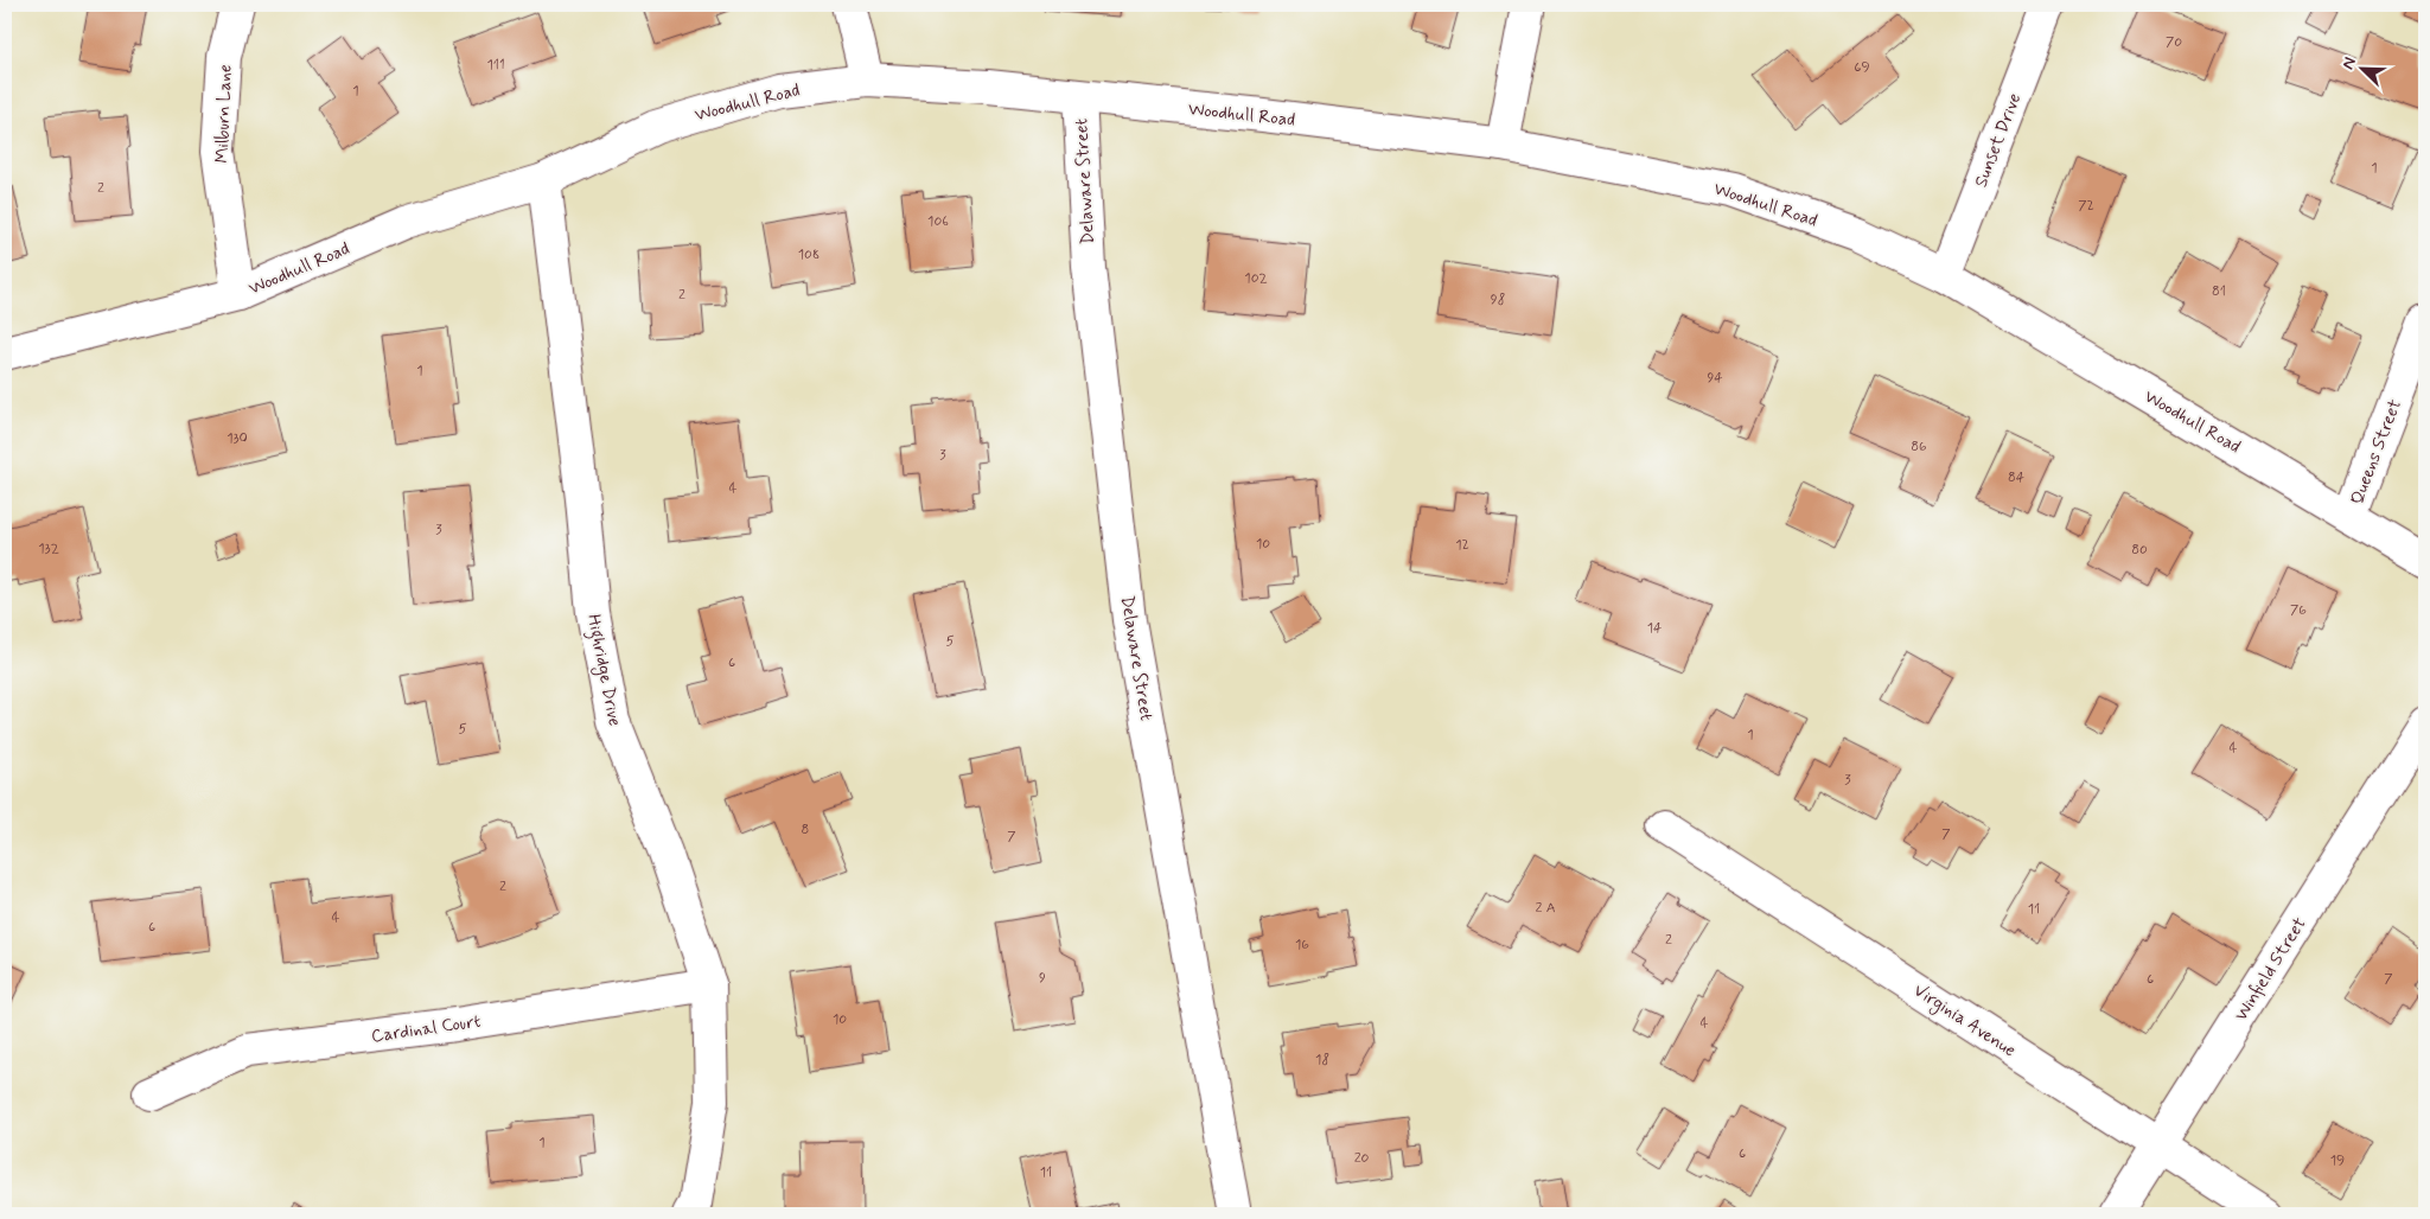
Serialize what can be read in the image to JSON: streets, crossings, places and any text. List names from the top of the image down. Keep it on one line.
{"streets":{"street":["Woodhull Road","Milburn Lane","Sunset Drive","Delaware Street","Queens Street","Highridge Drive","Winfield Street","Virginia Avenue","Cardinal Court"]},"crossings":[["Woodhull Road","Milburn Lane"],["Woodhull Road","Sunset Drive"],["Woodhull Road","Delaware Street"],["Woodhull Road","Queens Street"],["Woodhull Road","Highridge Drive"],["Highridge Drive","Cardinal Court"],["Winfield Street","Virginia Avenue"]],"house_numbers":["70","111","69","1","1","2","72","106","108","102","81","2","98","1","94","130","86","3","84","4","3","10","12","132","80","76","14","5","6","5","1","4","3","8","7","7","2","2 A","11","4","6","2","16","9","6","7","10","4","18","1","6","20","19","11"],"north":"top left"}
